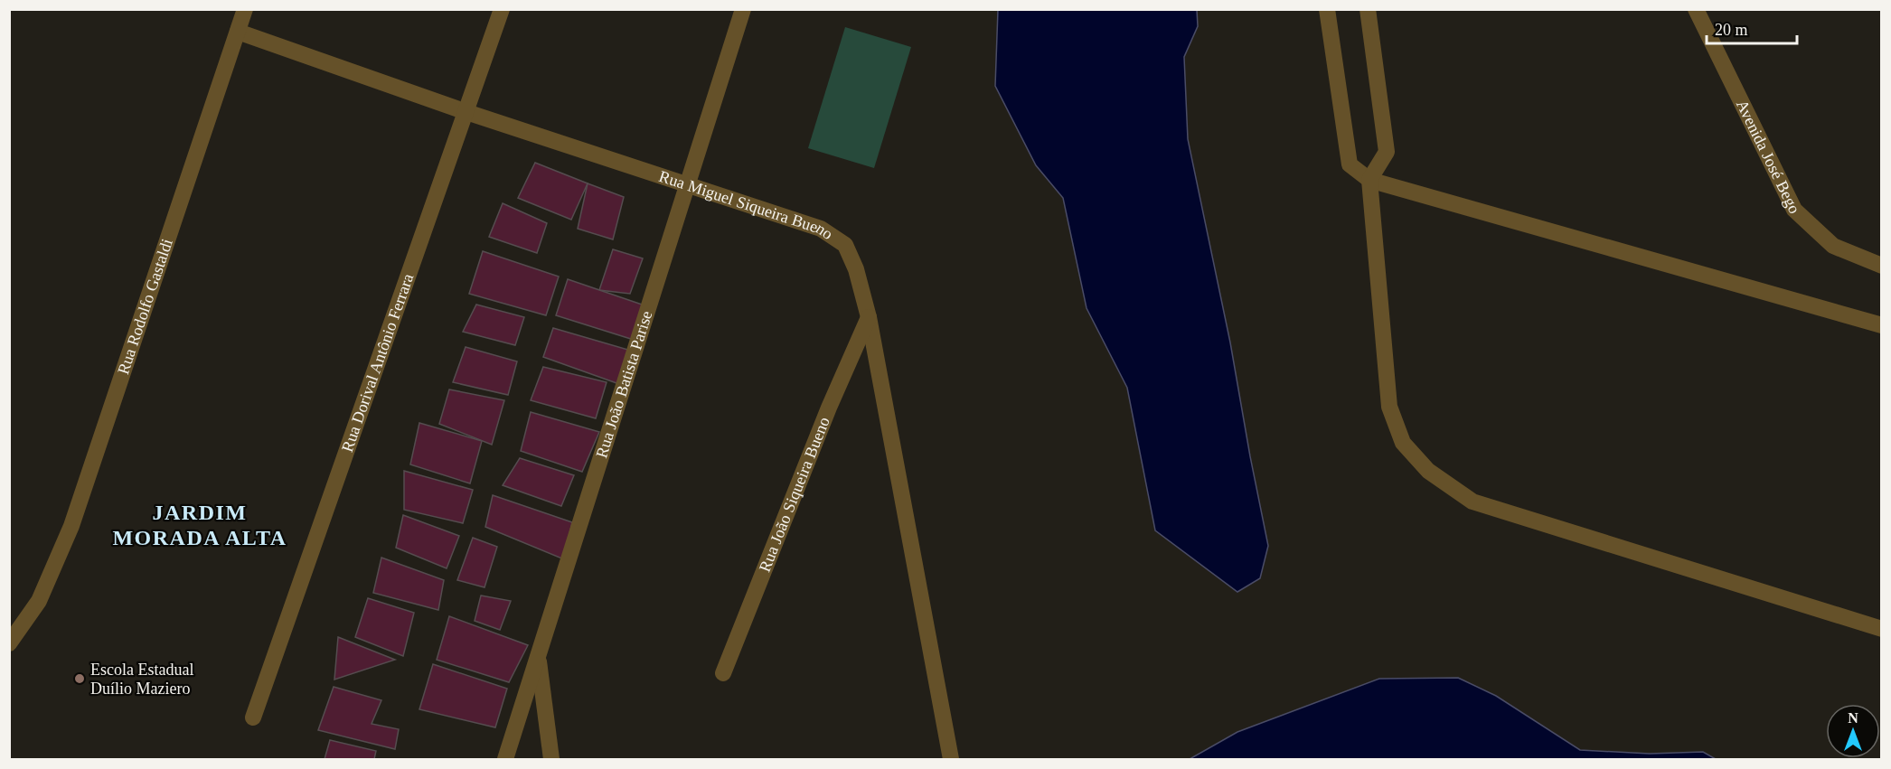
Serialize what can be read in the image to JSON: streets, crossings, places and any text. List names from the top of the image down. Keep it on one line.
{"streets":{"street":["Avenida José Bego","Rua Miguel Siqueira Bueno","Rua Rodolfo Gastaldi","Rua Dorival Antônio Ferrara","Rua João Batista Parise","Rua João Siqueira Bueno"]},"crossings":[["Rua Miguel Siqueira Bueno","Rua Rodolfo Gastaldi"],["Rua Miguel Siqueira Bueno","Rua Dorival Antônio Ferrara"],["Rua Miguel Siqueira Bueno","Rua João Batista Parise"],["Rua Miguel Siqueira Bueno","Rua João Siqueira Bueno"]],"districts":["JARDIM MORADA ALTA"],"places":["Escola Estadual Duílio Maziero"],"scale_bar":"20 m","north":"top"}
